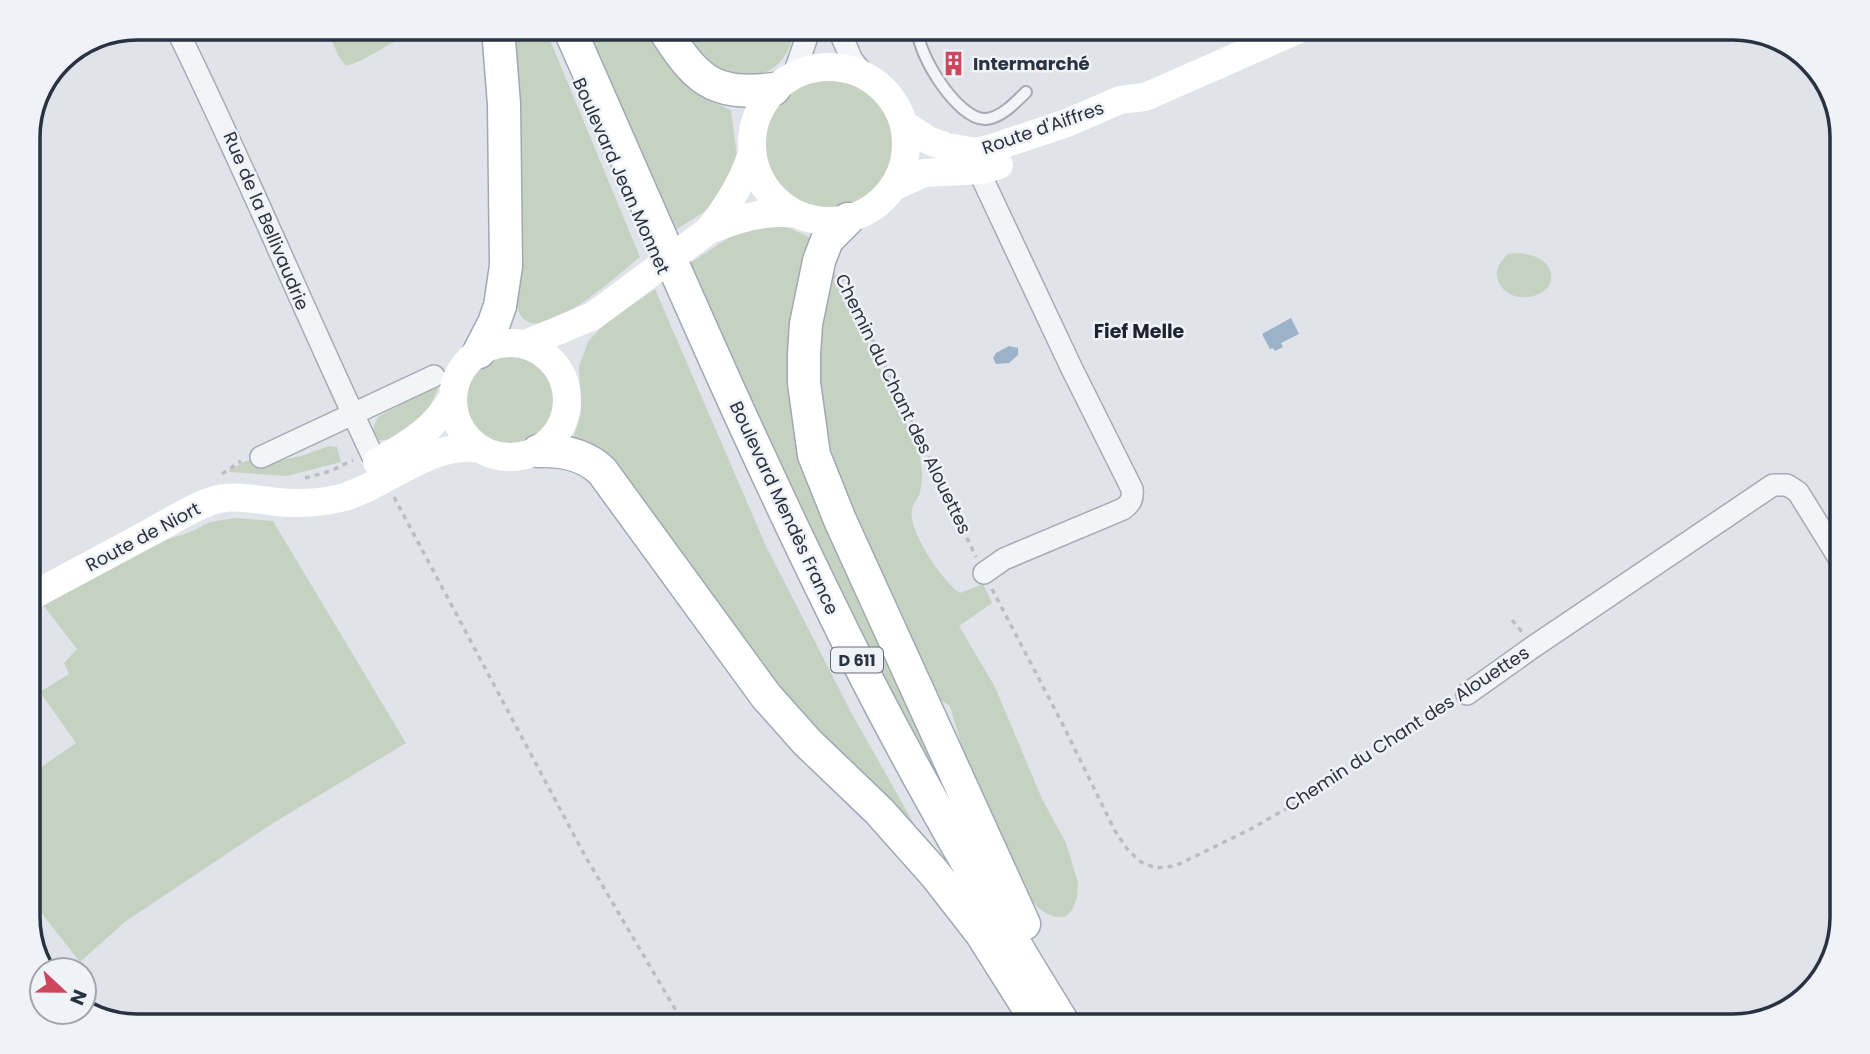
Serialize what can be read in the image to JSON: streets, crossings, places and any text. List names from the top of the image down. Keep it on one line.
{"streets":{"main road":["Route d'Aiffres","Boulevard Jean Monnet","Boulevard Mendès France","Route de Niort","D 611"],"street":["Rue de la Bellivaudrie","Chemin du Chant des Alouettes"]},"crossings":[["Boulevard Jean Monnet","Boulevard Mendès France"],["Rue de la Bellivaudrie","Route de Niort"]],"districts":["Fief Melle"],"places":{"building":["Intermarché"]},"north":"right"}
